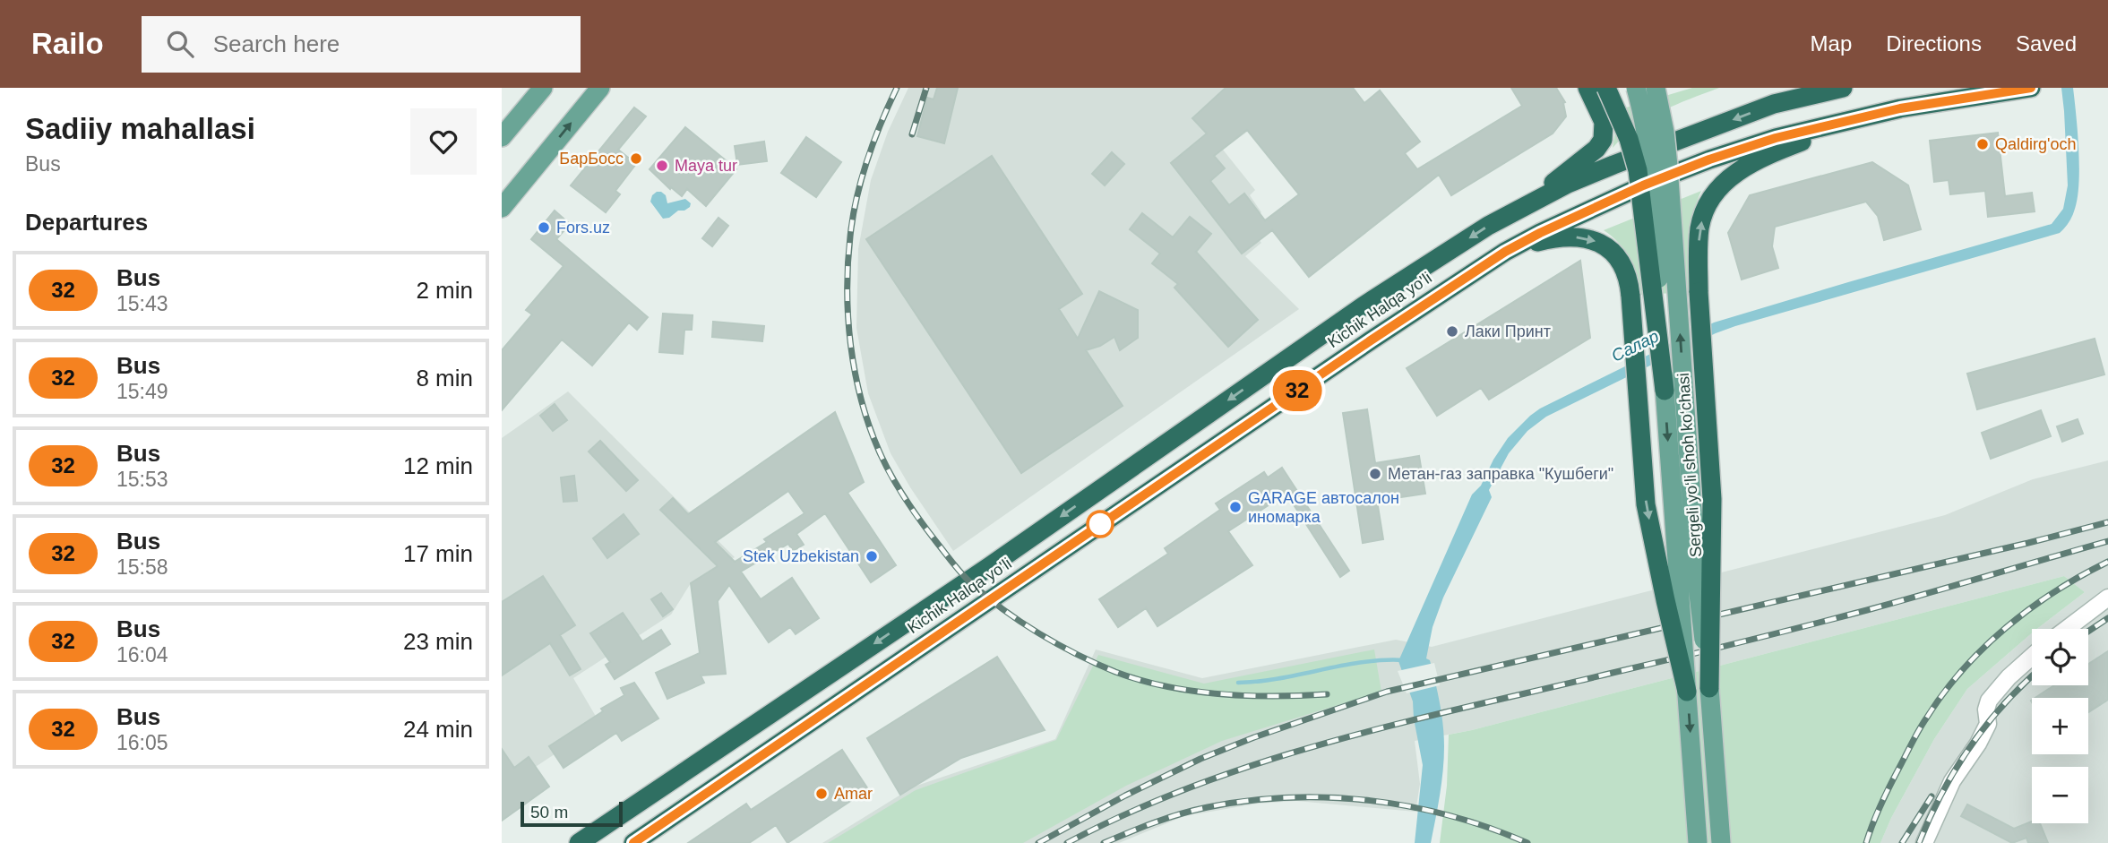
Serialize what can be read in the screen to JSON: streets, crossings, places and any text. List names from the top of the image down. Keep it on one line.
{"streets":{"highway":["Kichik Halqa yo'li"],"main road":["Sergeli yo‘li shoh ko‘chasi"]},"water":["Салар"],"places":["Qaldirg'och","БарБосс","Maya tur","Fors.uz","Лаки Принт","Метан-газ заправка \"Кушбеги\"","GARAGE автосалон иномарка","Stek Uzbekistan","Amar"],"lines":["bus line 32"],"scale_bar":"50 m","page":{"header":"Railo","search":"Search here","nav":["Map","Directions","Saved"],"heading":[["Sadiiy mahallasi","Bus"],"Departures"],"on_map":"32","list":[{"mark":"32","name":"Bus","note":"15:43","value":"2 min"},{"mark":"32","name":"Bus","note":"15:49","value":"8 min"},{"mark":"32","name":"Bus","note":"15:53","value":"12 min"},{"mark":"32","name":"Bus","note":"15:58","value":"17 min"},{"mark":"32","name":"Bus","note":"16:04","value":"23 min"},{"mark":"32","name":"Bus","note":"16:05","value":"24 min"}],"map_buttons":["+","−"],"scale":"50 m"}}
